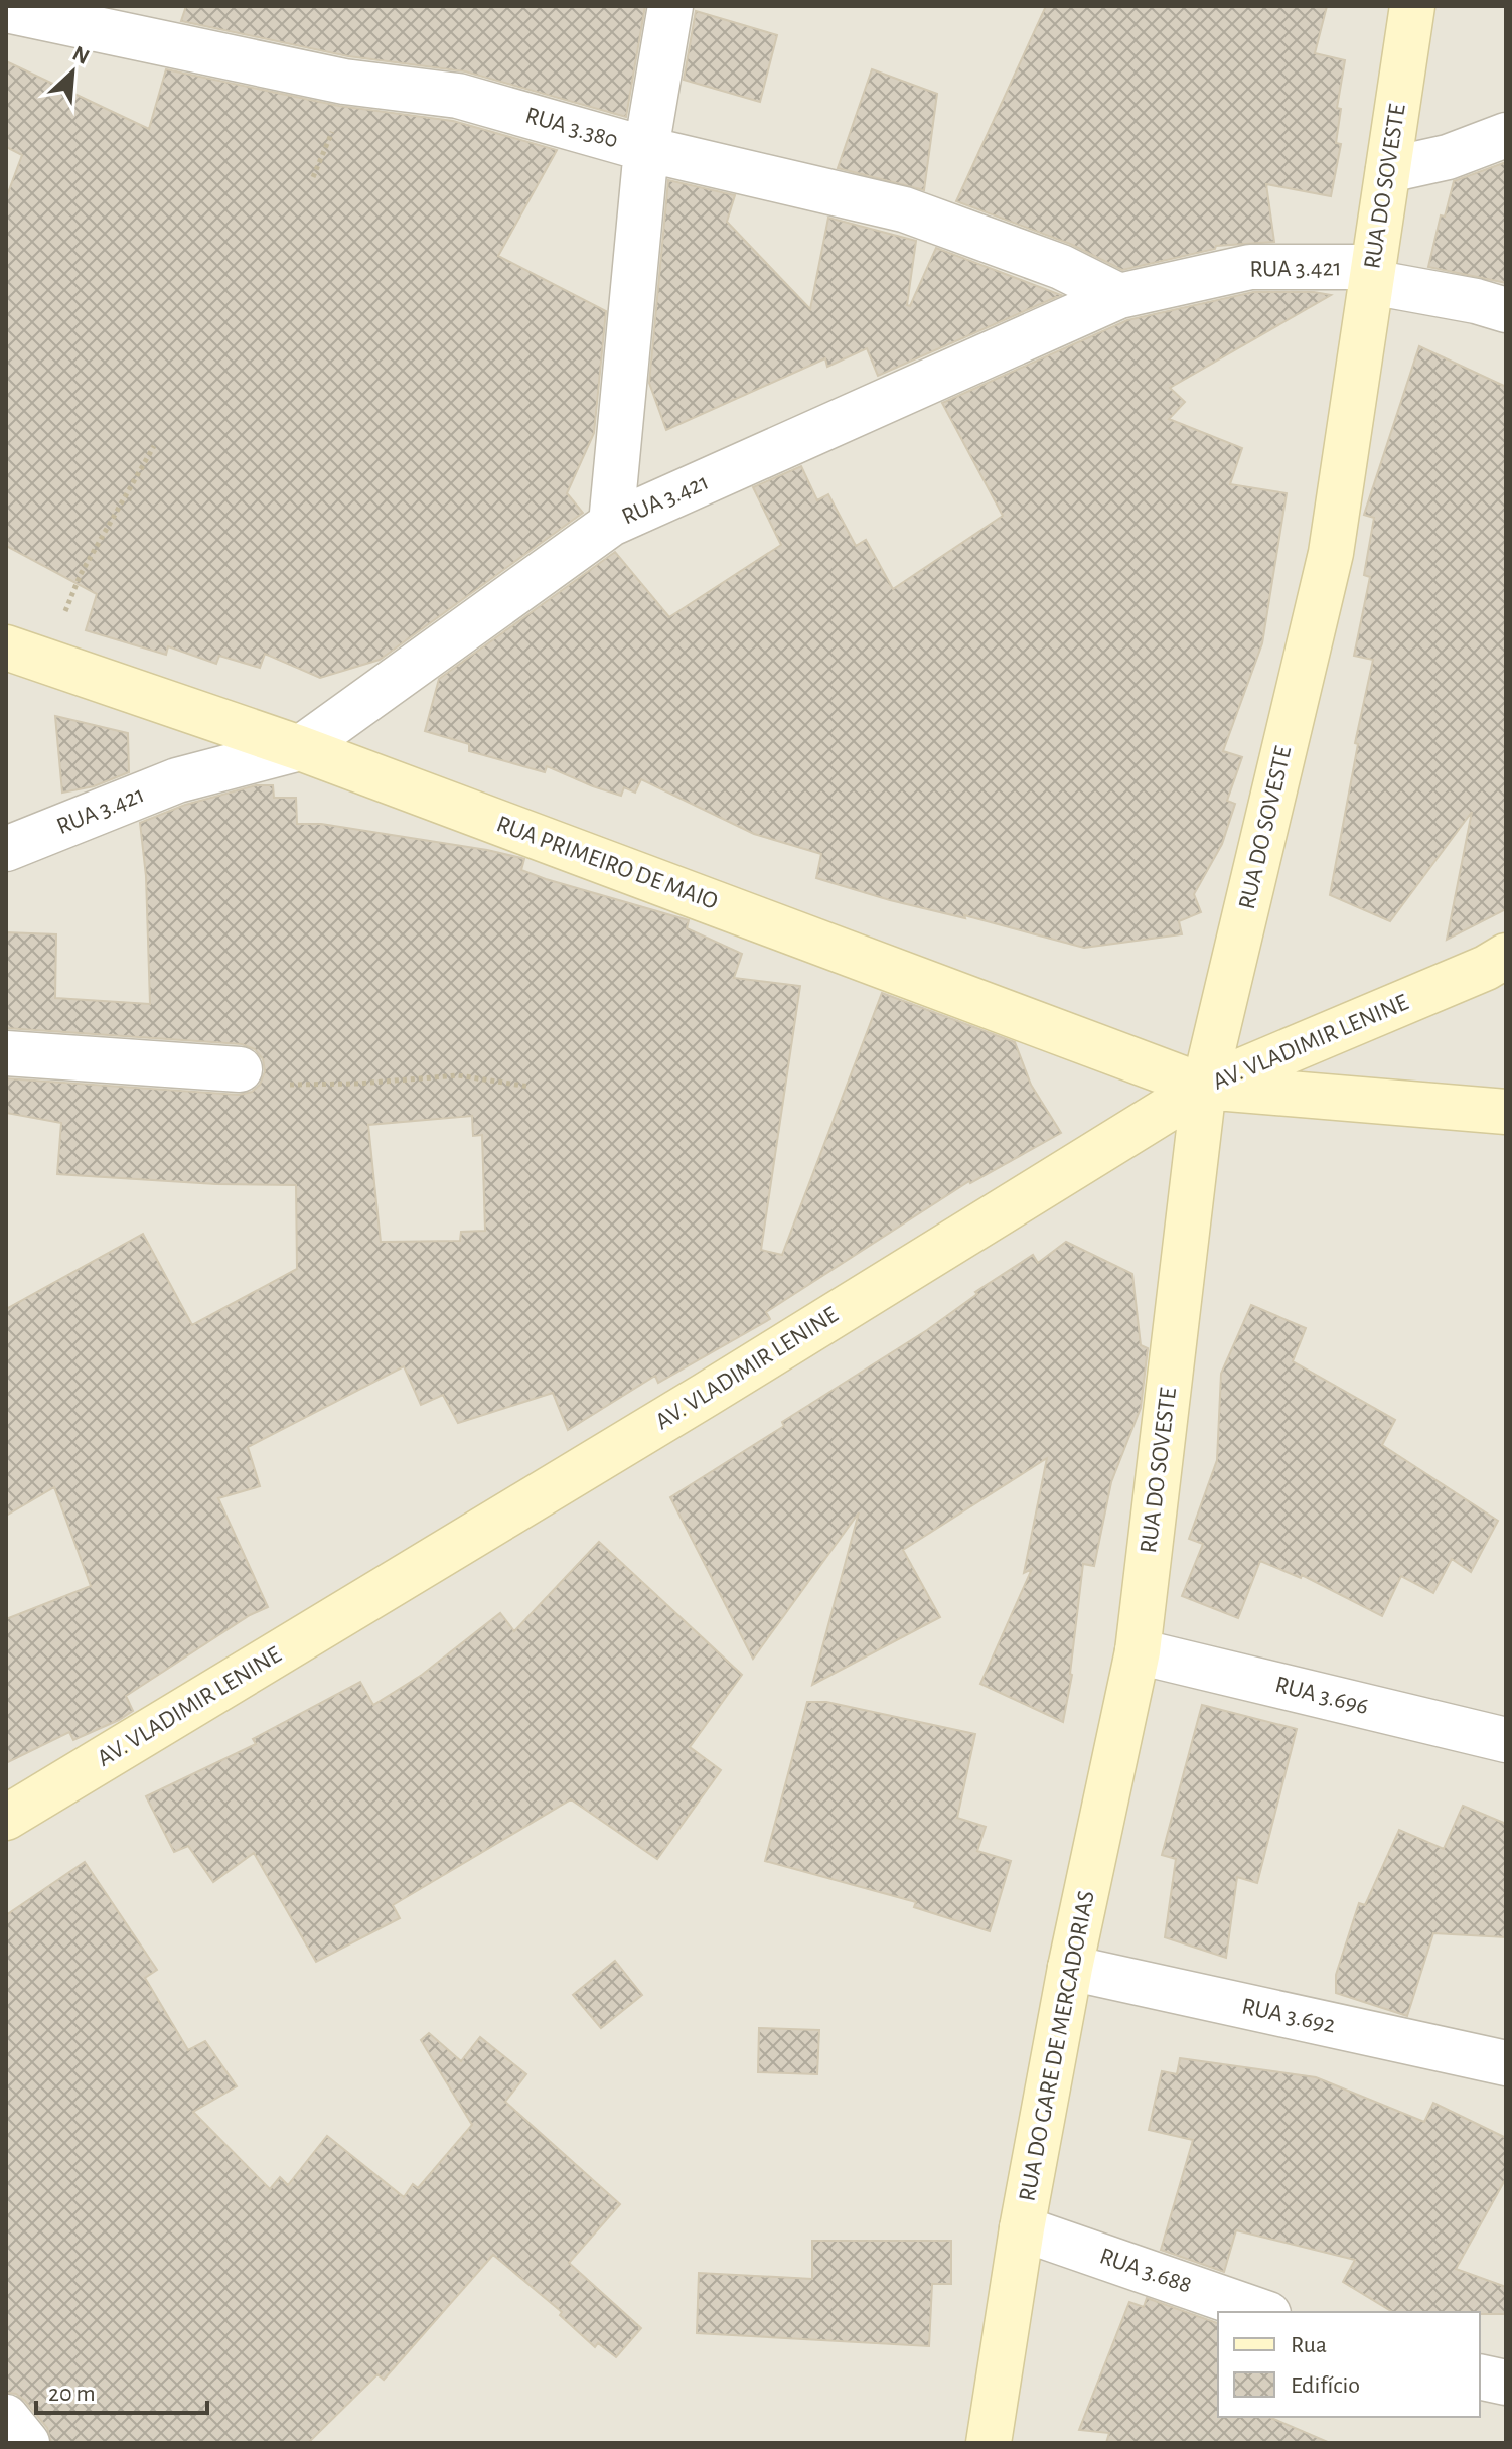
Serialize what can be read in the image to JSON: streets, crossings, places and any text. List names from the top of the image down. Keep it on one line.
{"streets":{"street":["RUA 3.380","RUA DO SOVESTE","RUA 3.421","RUA PRIMEIRO DE MAIO","AV. VLADIMIR LENINE","RUA 3.696","RUA 3.692","RUA DO GARE DE MERCADORIAS","RUA 3.688"]},"crossings":[["RUA 3.380","RUA 3.421"],["RUA DO SOVESTE","RUA 3.421"],["RUA DO SOVESTE","RUA PRIMEIRO DE MAIO"],["RUA DO SOVESTE","AV. VLADIMIR LENINE"],["RUA DO SOVESTE","RUA 3.696"],["RUA DO SOVESTE","RUA DO GARE DE MERCADORIAS"],["RUA 3.421","RUA PRIMEIRO DE MAIO"],["RUA PRIMEIRO DE MAIO","AV. VLADIMIR LENINE"],["RUA 3.696","RUA DO GARE DE MERCADORIAS"],["RUA 3.692","RUA DO GARE DE MERCADORIAS"],["RUA DO GARE DE MERCADORIAS","RUA 3.688"]],"legend":["Rua","Edifício"],"scale_bar":"20 m","north":"top right"}
